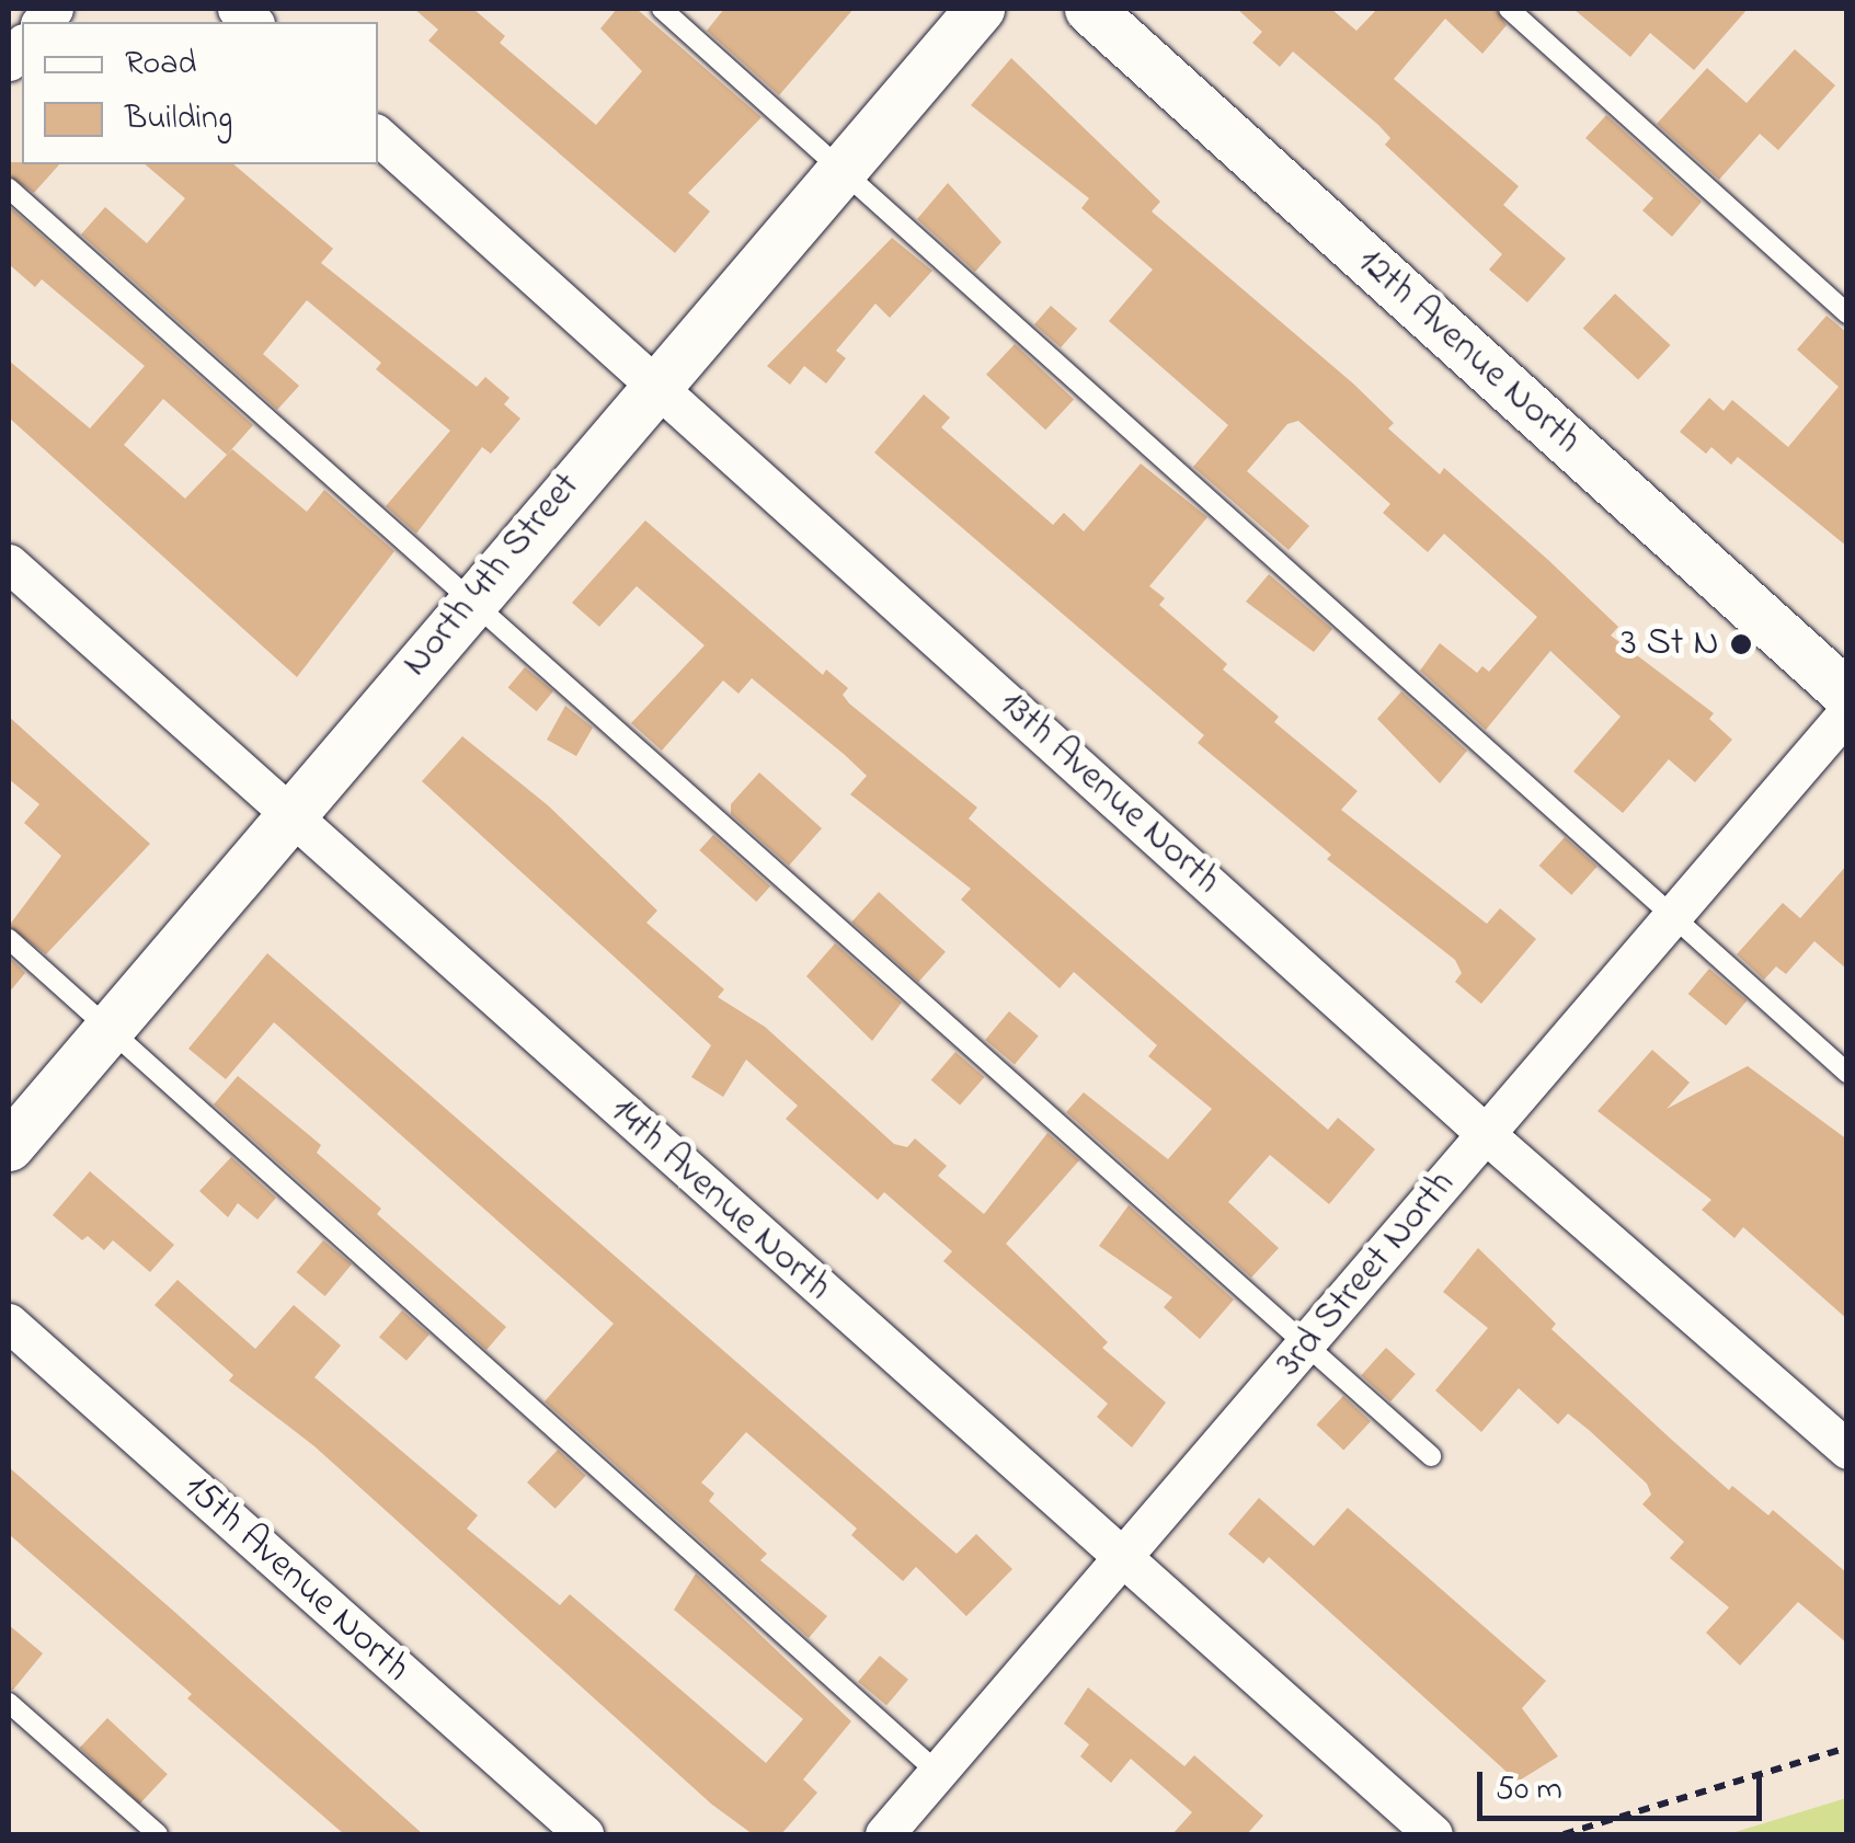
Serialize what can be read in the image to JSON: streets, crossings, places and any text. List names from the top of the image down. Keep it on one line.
{"streets":{"street":["12th Avenue North","North 4th Street","13th Avenue North","14th Avenue North","3rd Street North","15th Avenue North"]},"crossings":[["North 4th Street","13th Avenue North"],["North 4th Street","14th Avenue North"],["13th Avenue North","3rd Street North"],["14th Avenue North","3rd Street North"]],"places":["3 St N"],"legend":["Road","Building"],"scale_bar":"50 m"}
